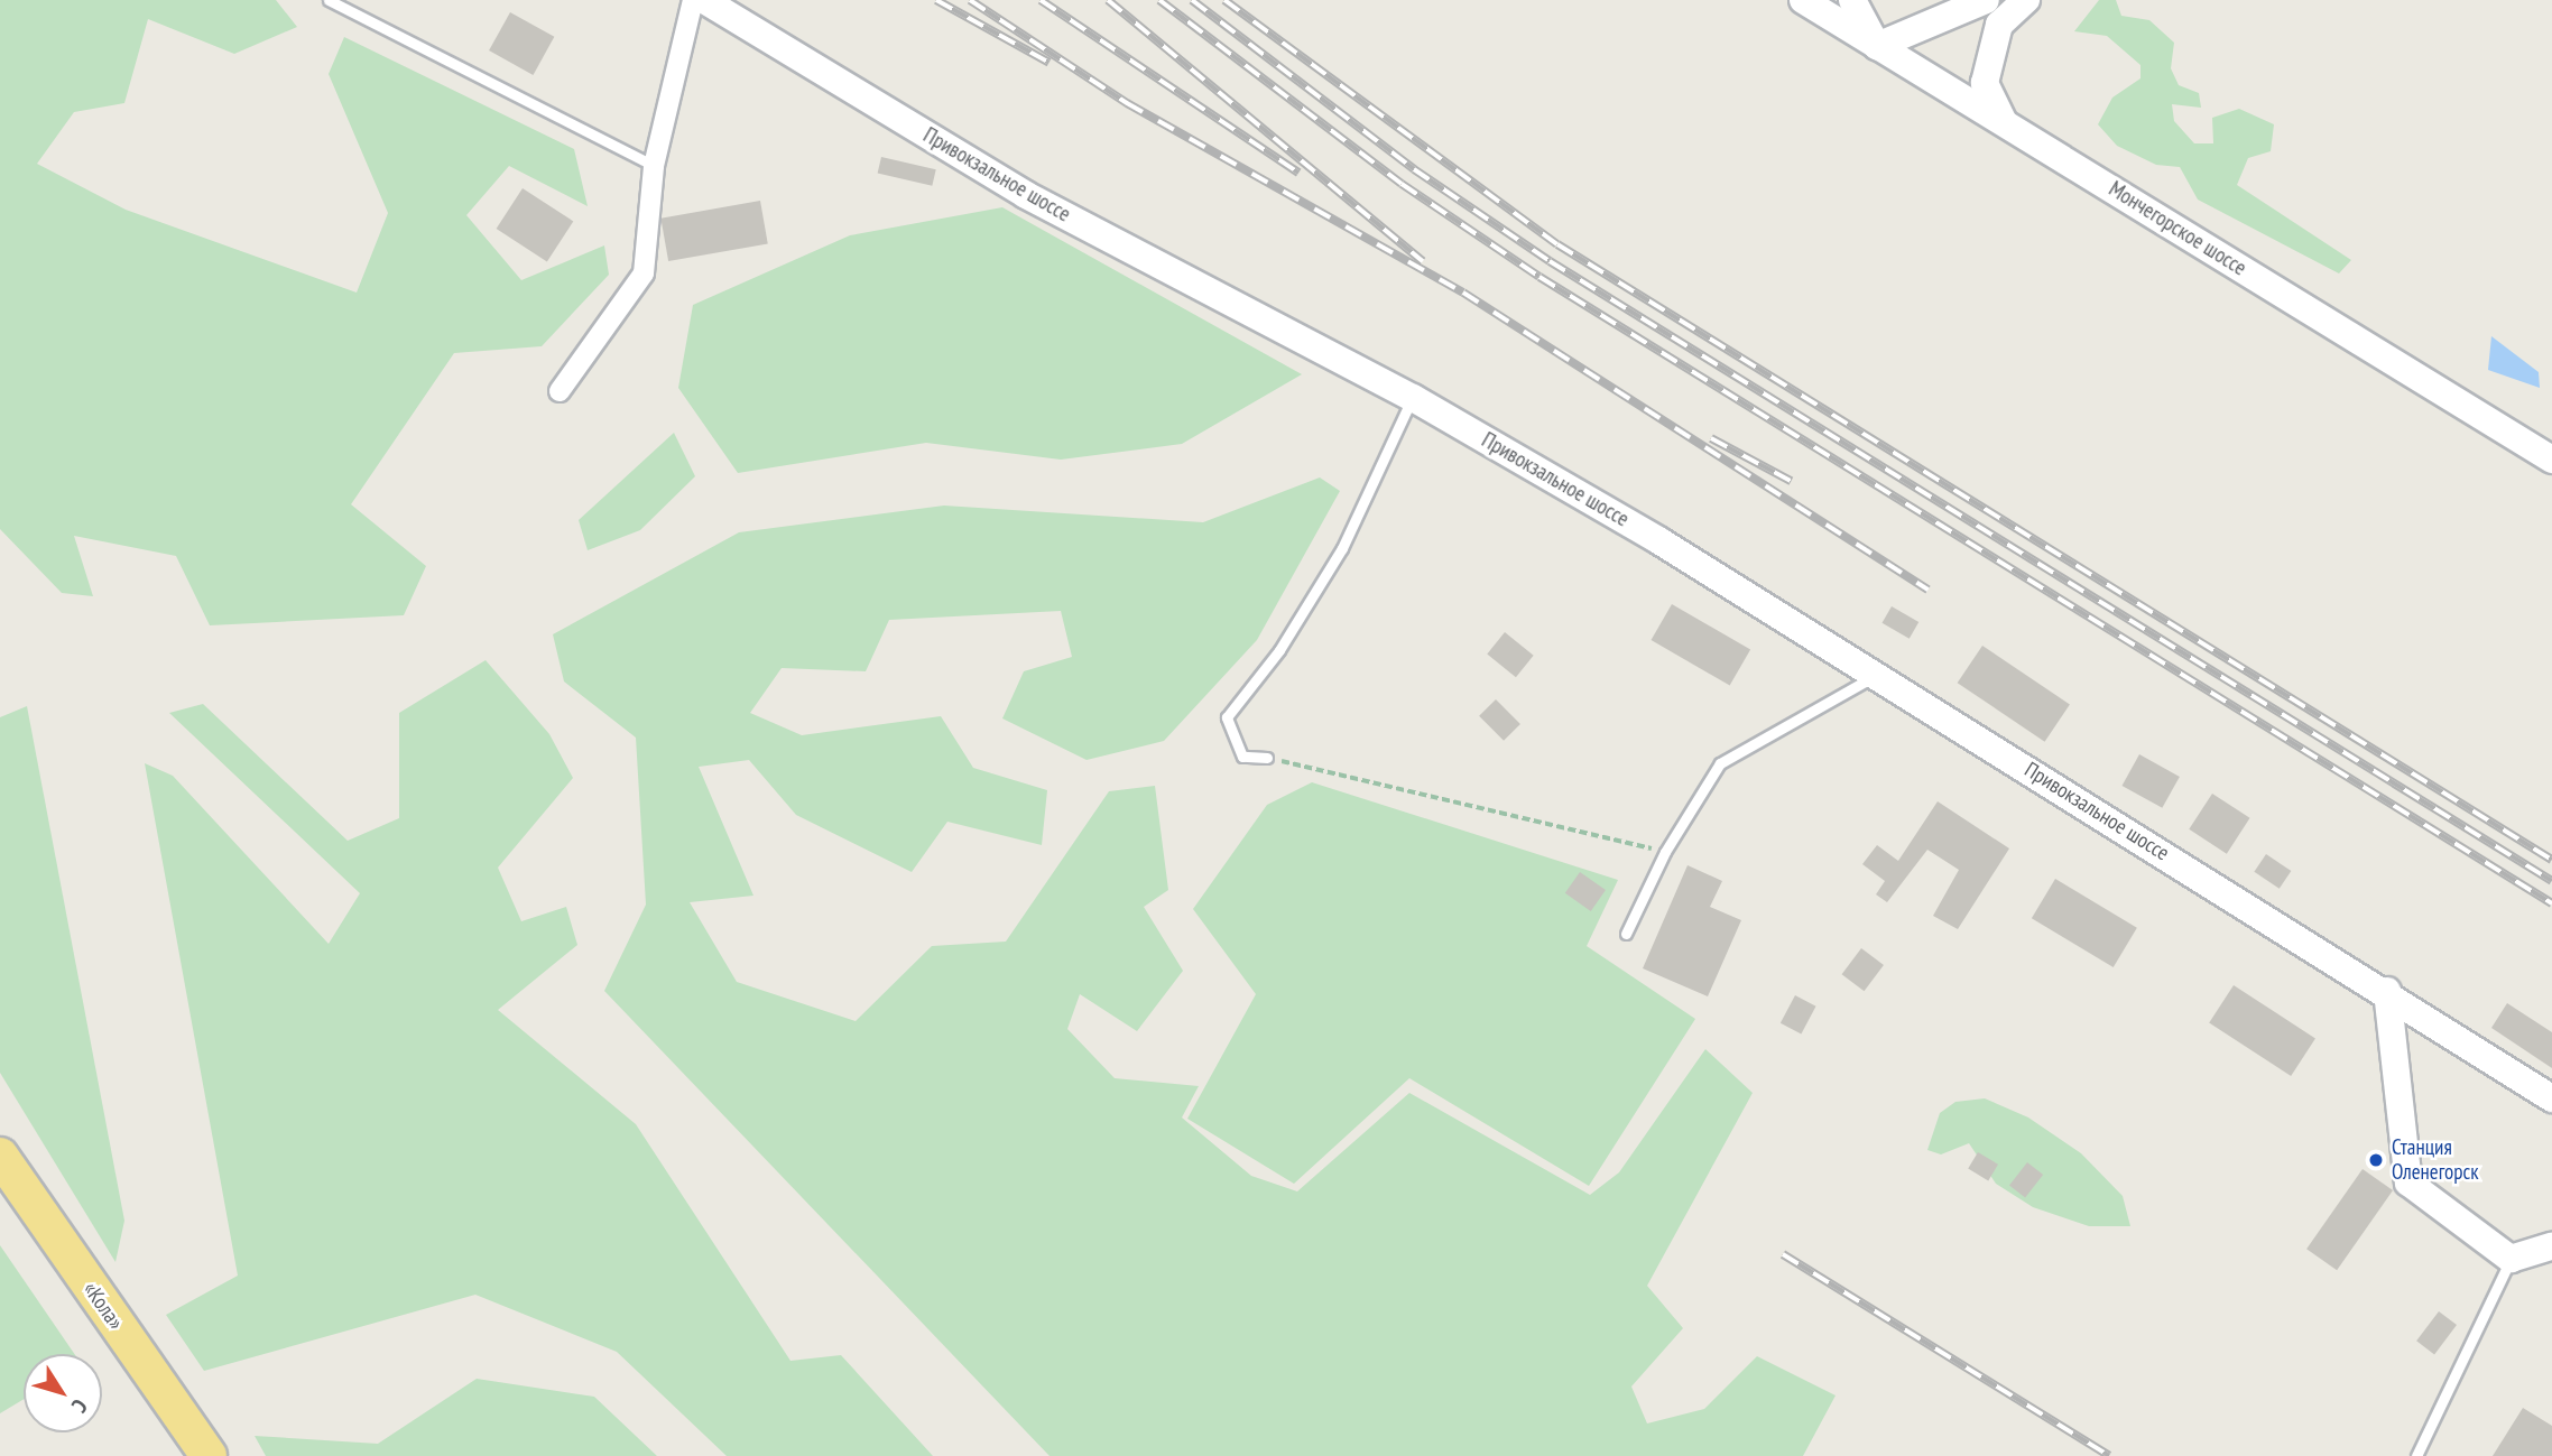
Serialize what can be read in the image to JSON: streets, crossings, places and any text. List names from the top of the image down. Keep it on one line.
{"streets":{"highway":["«Кола»"],"street":["Привокзальное шоссе","Мончегорское шоссе"]},"places":["Станция Оленегорск"],"north":"bottom right"}
